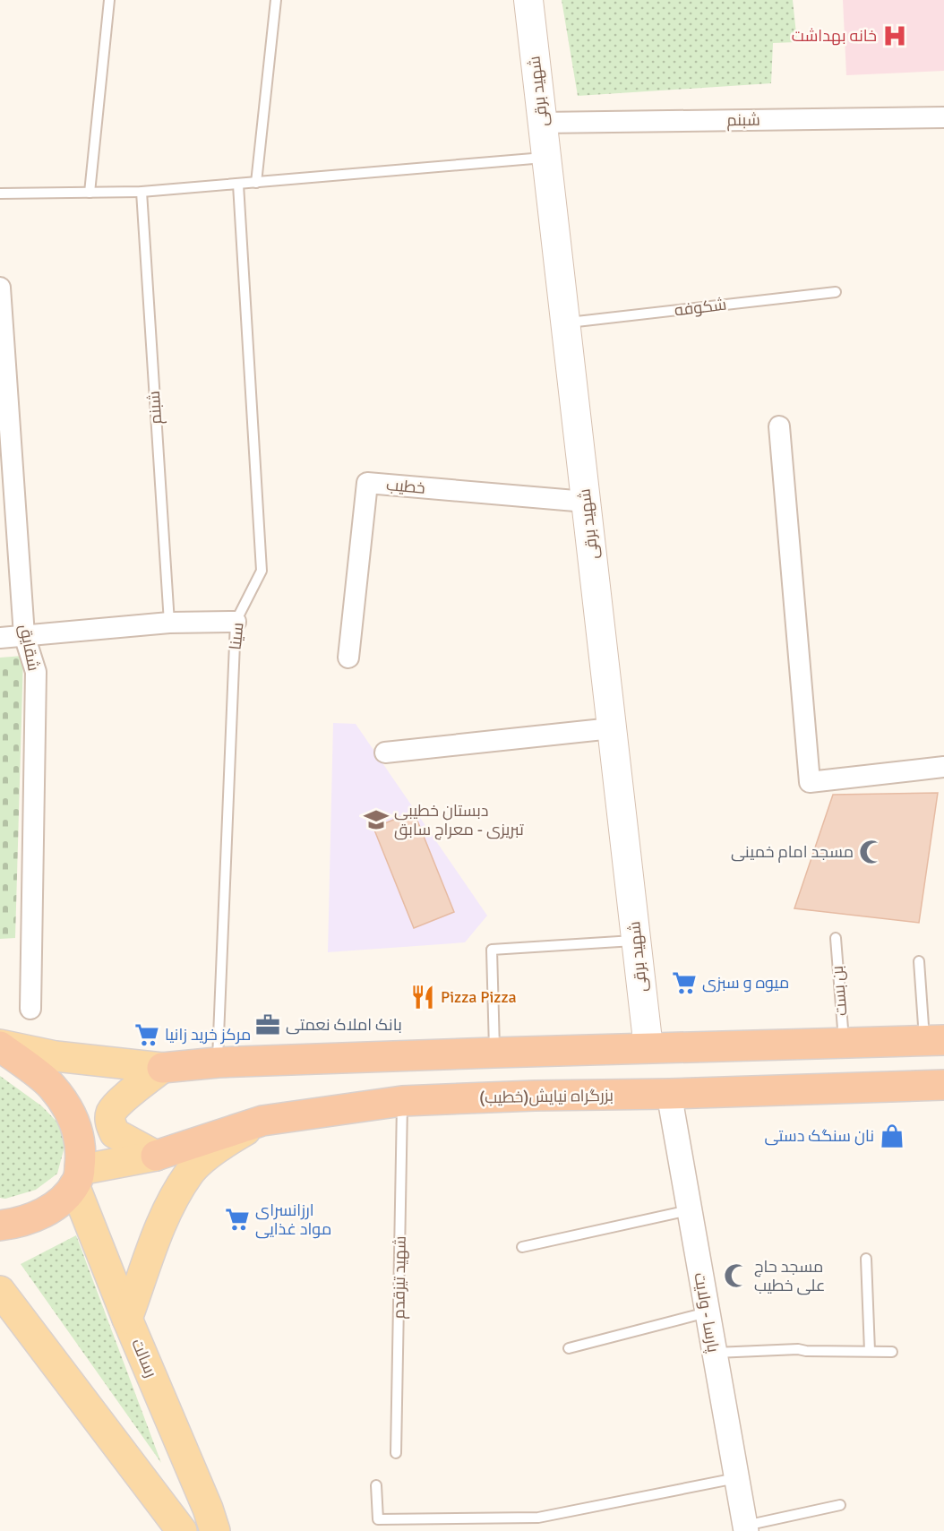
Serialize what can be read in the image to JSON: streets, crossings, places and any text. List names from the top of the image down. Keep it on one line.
{"streets":{"highway":["بزرگراه نیایش(خطیب)"],"main road":["شهید برقی","رسالت"],"street":["شبنم","خطیب","شقایق","پارسا - ولایت"],"lane":["شکوفه","سینا","بن بست","شهید تیزقدم"]},"crossings":[["شهید برقی","شبنم"],["شهید برقی","شکوفه"],["شهید برقی","خطیب"],["بزرگراه نیایش(خطیب)","شهید تیزقدم"],["بزرگراه نیایش(خطیب)","پارسا - ولایت"]],"places":{"hospital":["خانه بهداشت"],"school or university":["دبستان خطیبی تبریزی - معراج سابق"],"mosque":["مسجد امام خمینی","مسجد حاج علی خطیب"],"supermarket":["میوه و سبزی","مرکز خرید زانیا","ارزانسرای مواد غذایی"],"restaurant":["Pizza Pizza"],"office":["بانک املاک نعمتی"],"shop":["نان سنگک دستی"]}}
